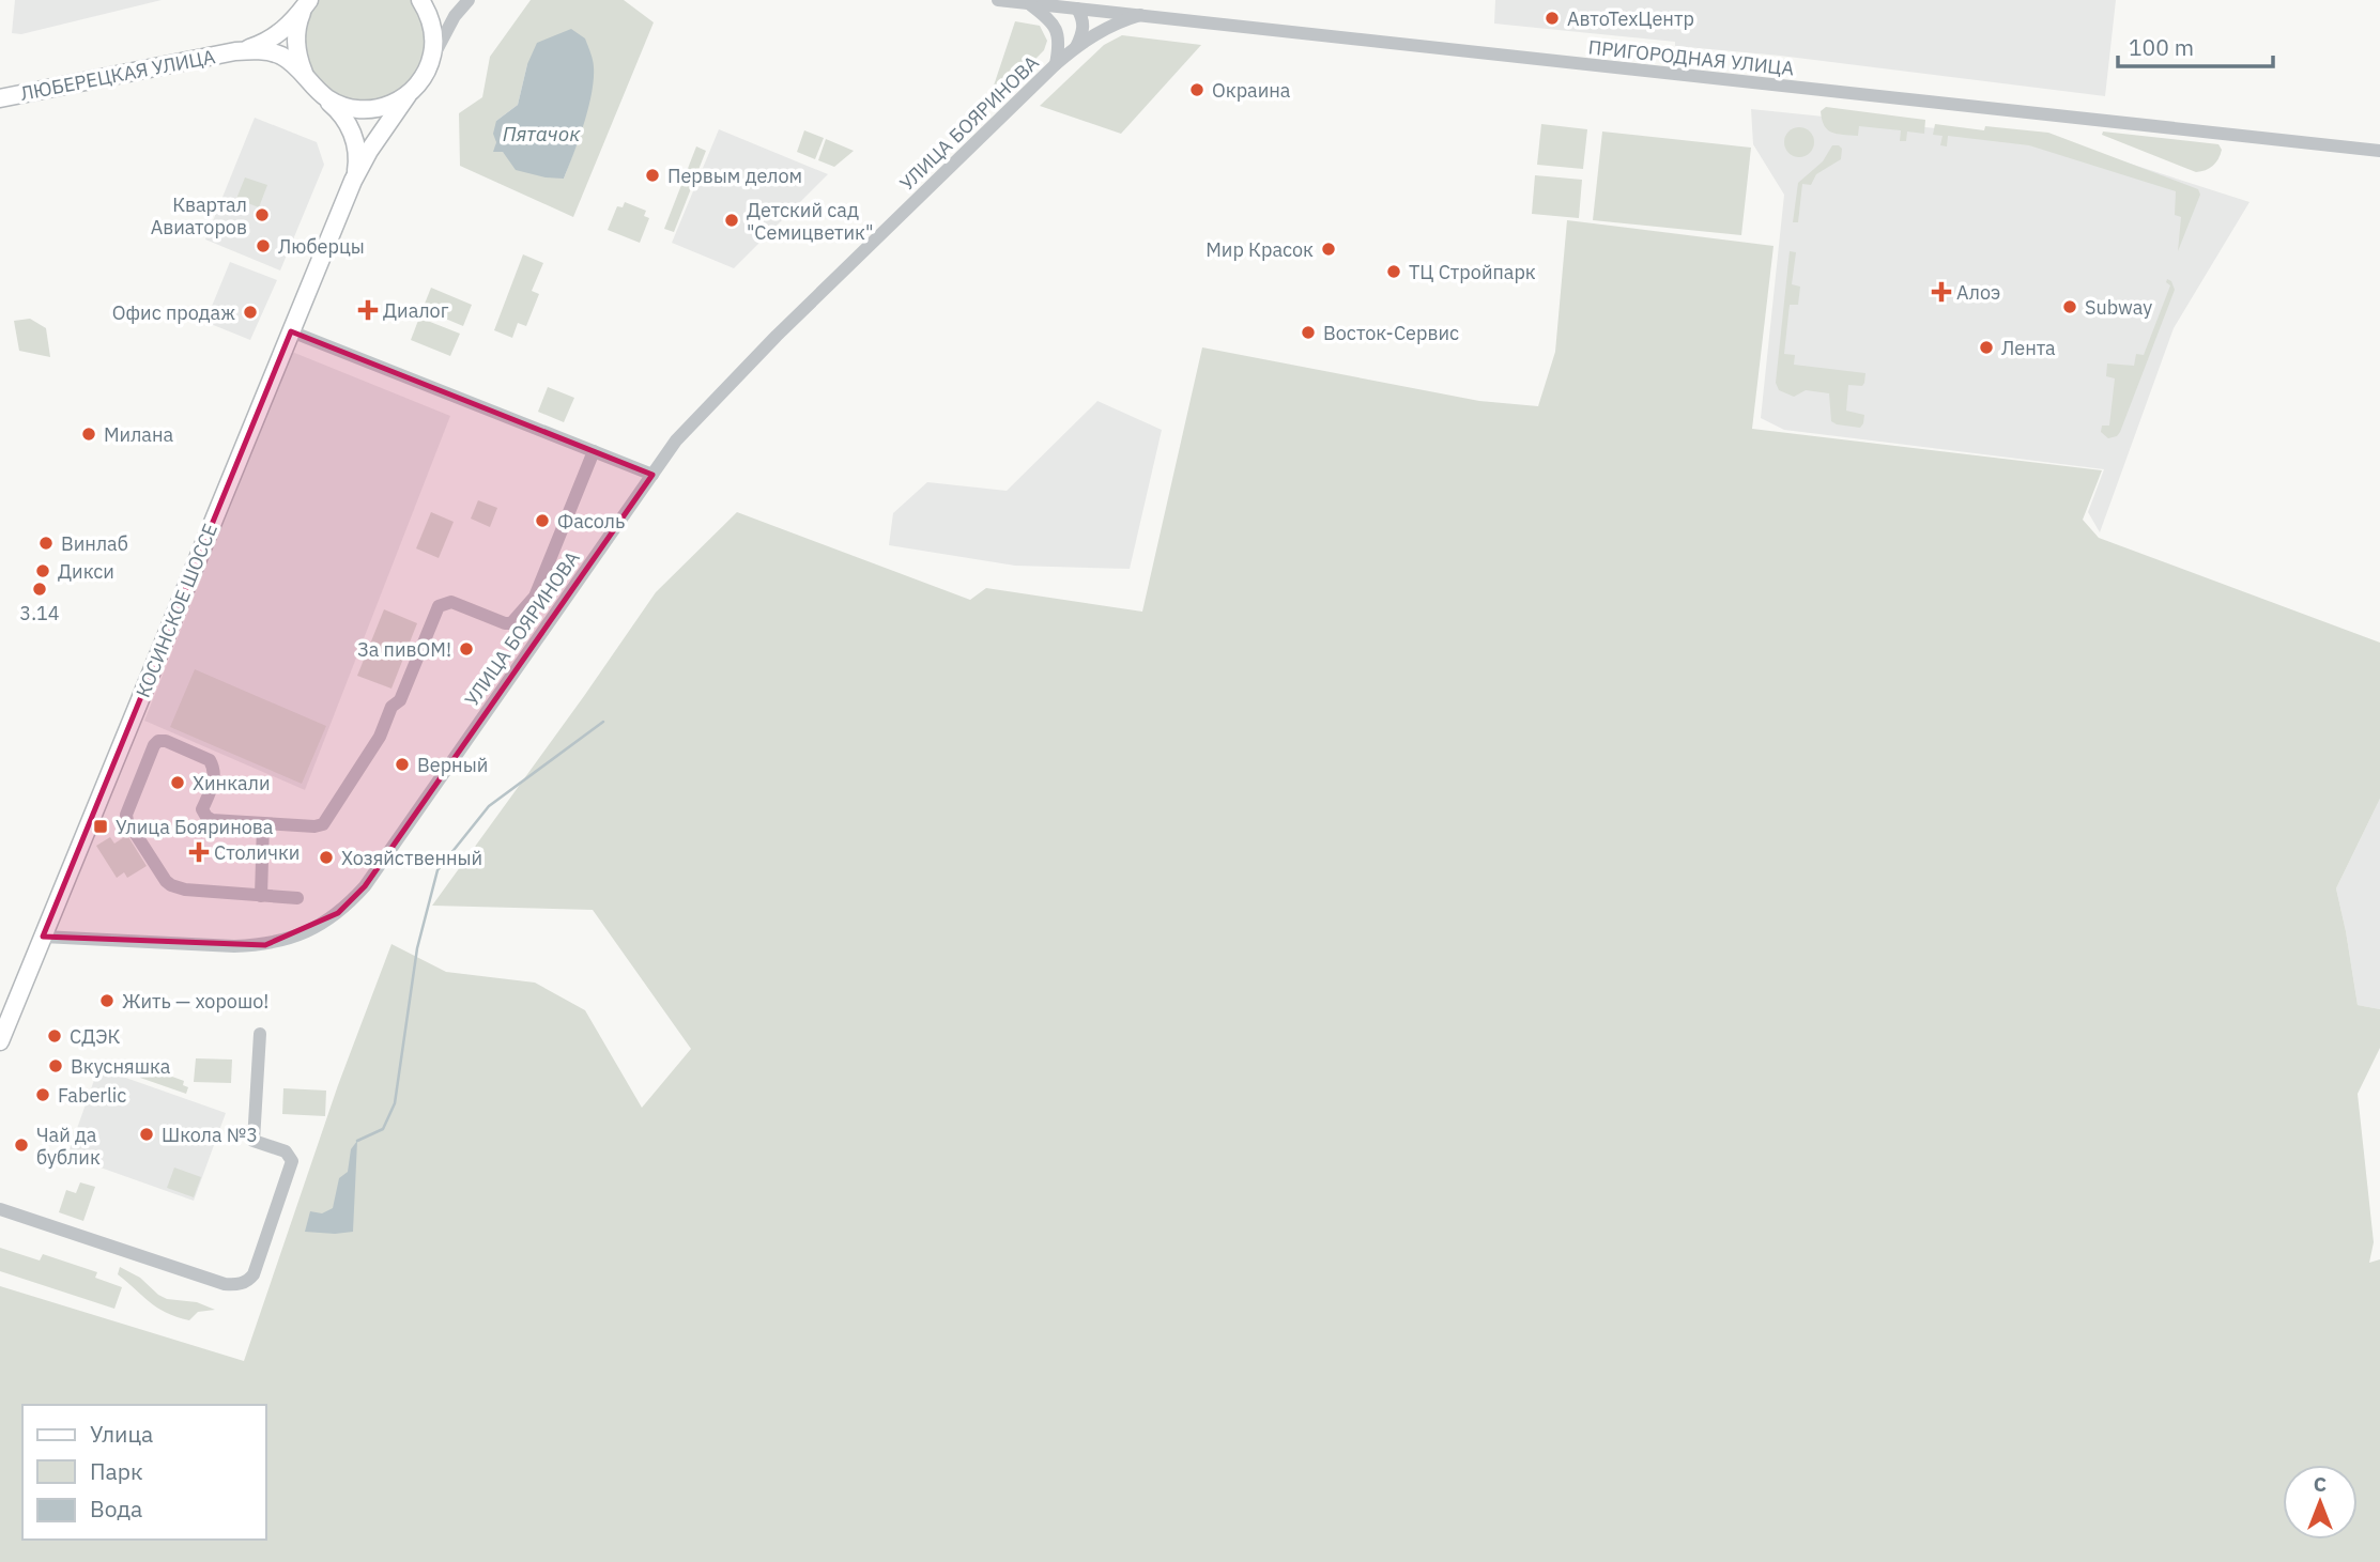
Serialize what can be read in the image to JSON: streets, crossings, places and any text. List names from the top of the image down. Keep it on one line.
{"streets":{"main road":["ЛЮБЕРЕЦКАЯ УЛИЦА","КОСИНСКОЕ ШОССЕ"],"street":["ПРИГОРОДНАЯ УЛИЦА","УЛИЦА БОЯРИНОВА"]},"crossings":[["ПРИГОРОДНАЯ УЛИЦА","УЛИЦА БОЯРИНОВА"],["ЛЮБЕРЕЦКАЯ УЛИЦА","КОСИНСКОЕ ШОССЕ"],["УЛИЦА БОЯРИНОВА","КОСИНСКОЕ ШОССЕ"]],"water":["Пятачок"],"places":{"other":["АвтоТехЦентр","Окраина","Первым делом","Квартал Авиаторов","Детский сад \"Семицветик\"","Люберцы","Мир Красок","ТЦ Стройпарк","Subway","Офис продаж","Восток-Сервис","Лента","Милана","Фасоль","Винлаб","Дикси","3.14","За пивОМ!","Верный","Хинкали","Хозяйственный","Жить — хорошо!","СДЭК","Вкусняшка","Faberlic","Школа №3","Чай да бублик"],"health":["Алоэ","Диалог","Столички"],"transit":["Улица Бояринова"]},"legend":["Улица","Парк","Вода"],"scale_bar":"100 m","north":"top"}
